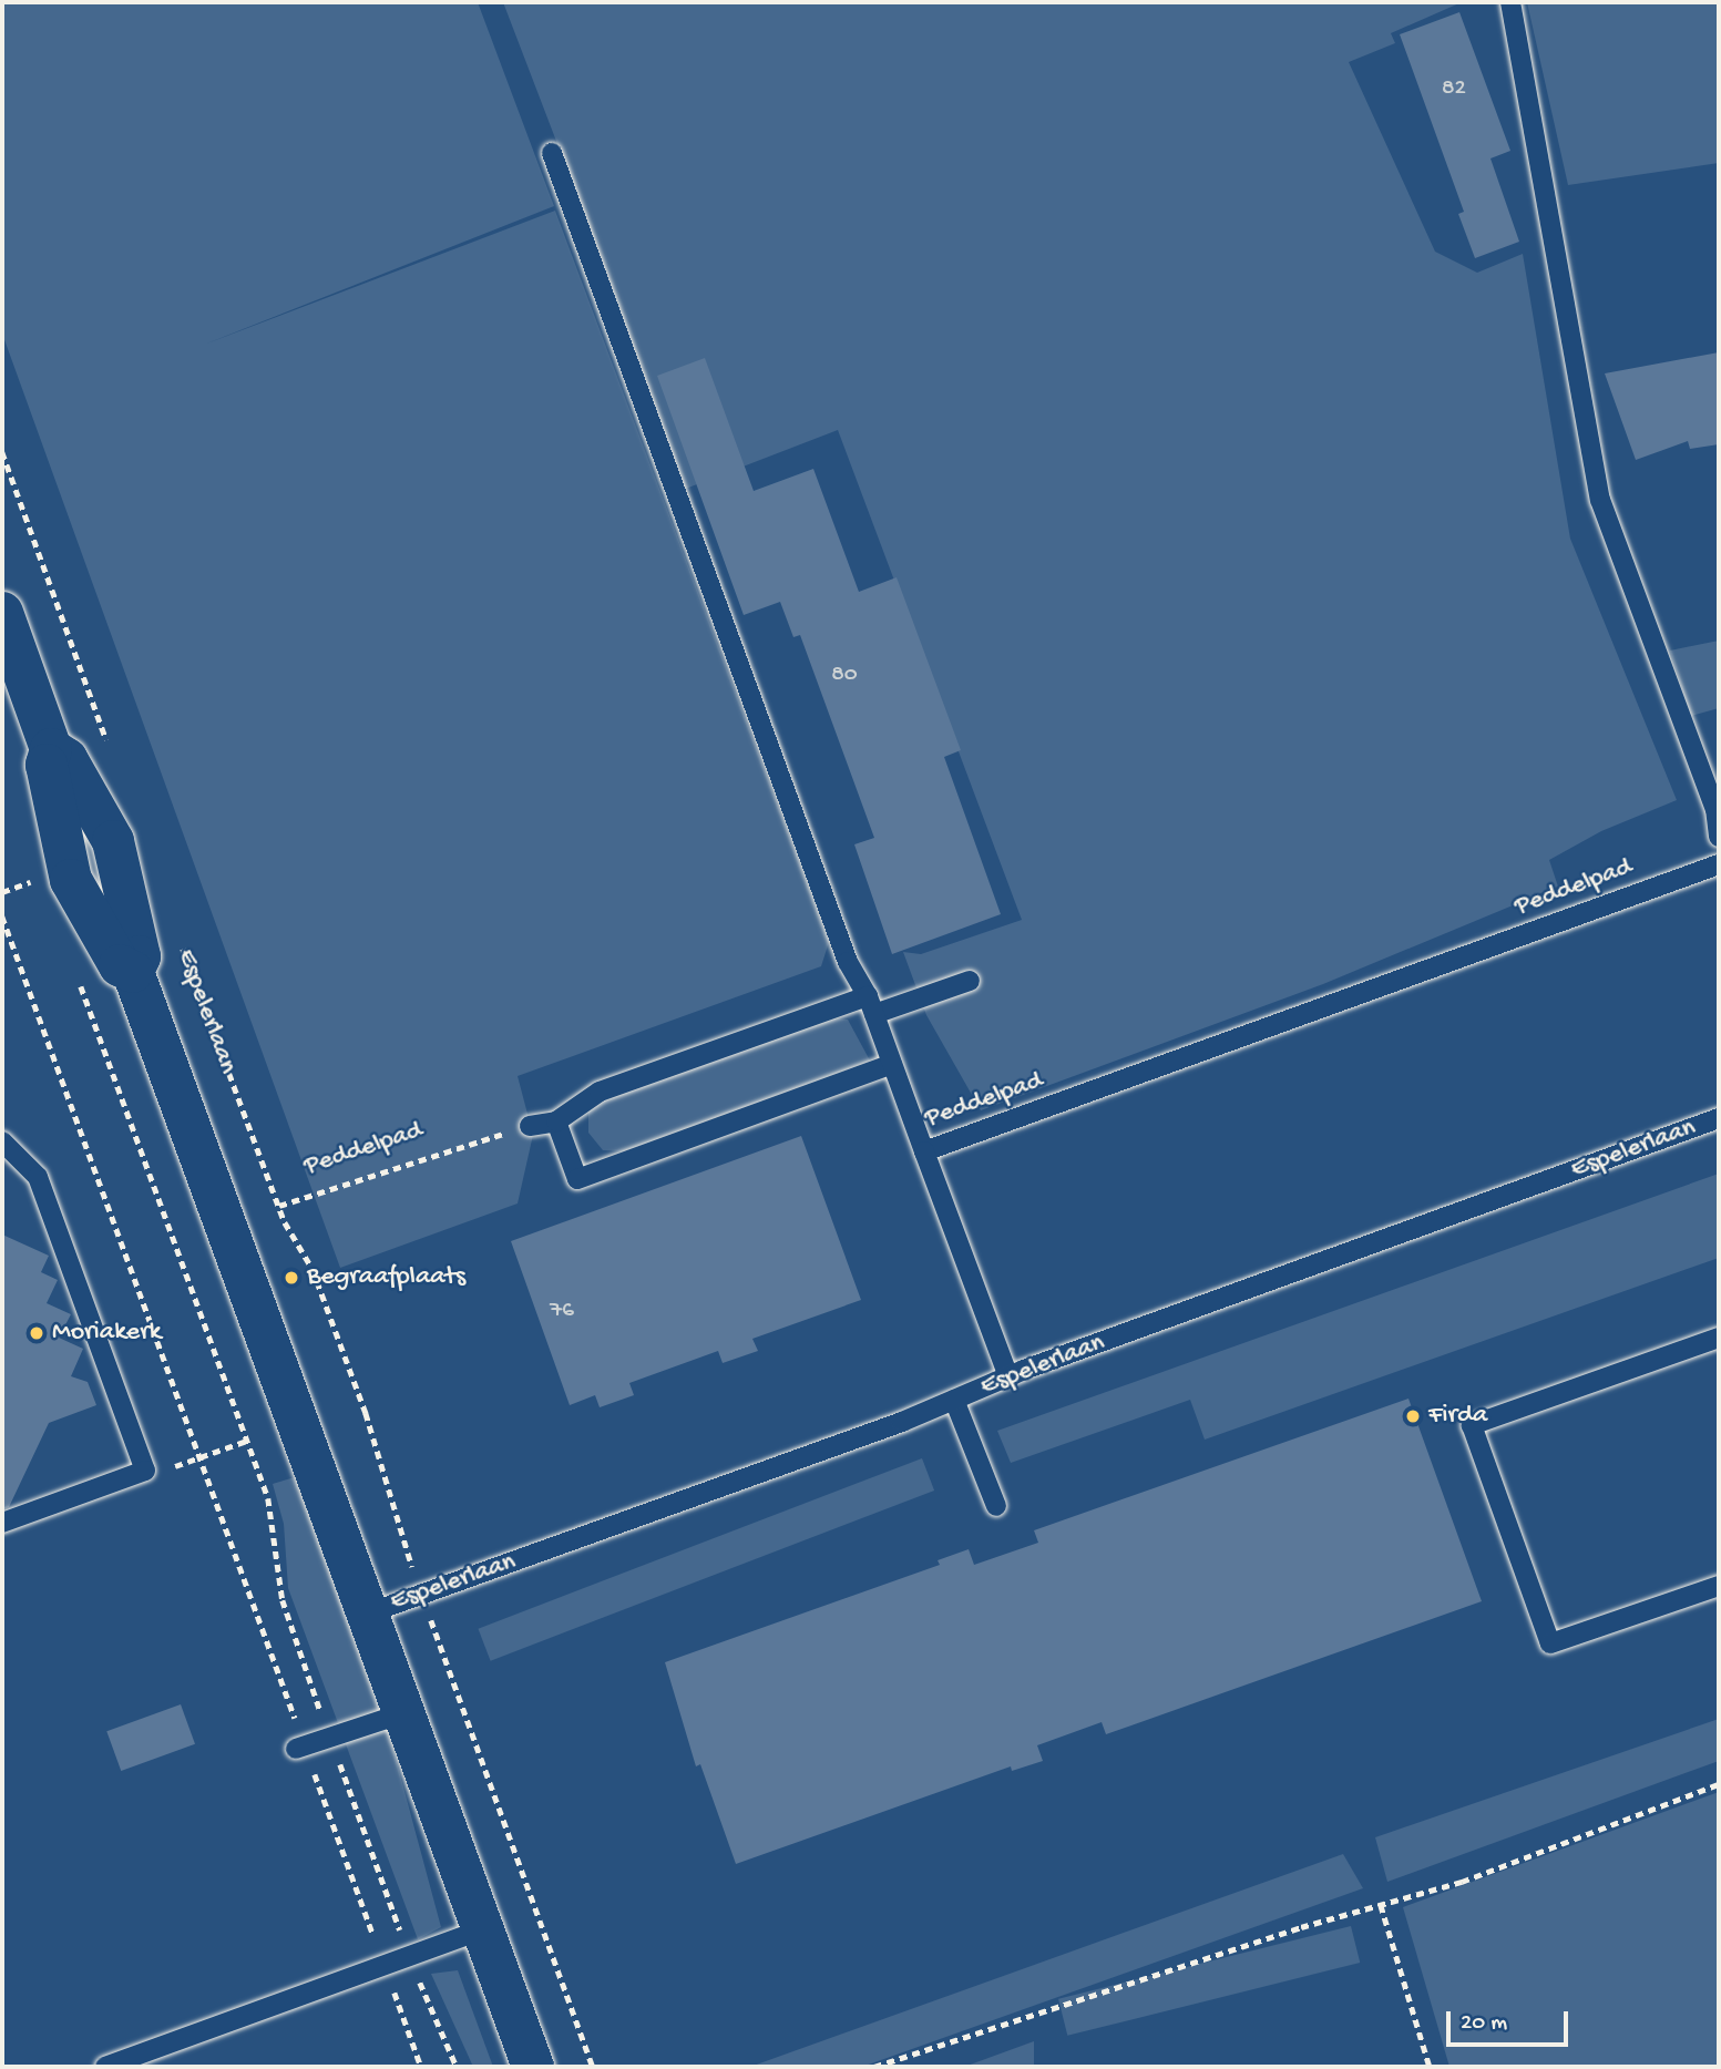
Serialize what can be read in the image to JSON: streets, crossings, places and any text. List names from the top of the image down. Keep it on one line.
{"streets":{"main road":["Espelerlaan"],"lane":["Peddelpad"]},"crossings":[["Peddelpad","Espelerlaan"]],"places":["Begraafplaats","Moriakerk","Firda"],"house_numbers":["82","80","76"],"scale_bar":"20 m"}
